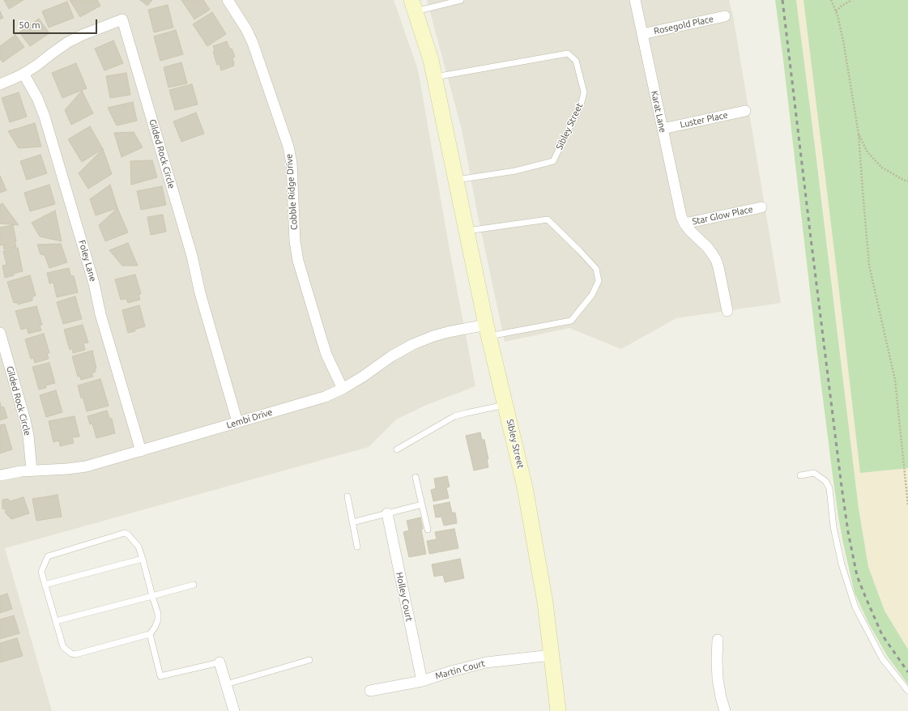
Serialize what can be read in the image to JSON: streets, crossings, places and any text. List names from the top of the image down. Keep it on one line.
{"streets":{"street":["Rosegold Place","Karat Lane","Luster Place","Sibley Street","Gilded Rock Circle","Cobble Ridge Drive","Star Glow Place","Foley Lane","Lembi Drive","Holley Court","Martin Court"]},"crossings":[["Rosegold Place","Karat Lane"],["Karat Lane","Luster Place"],["Karat Lane","Star Glow Place"],["Sibley Street","Lembi Drive"],["Sibley Street","Martin Court"],["Gilded Rock Circle","Foley Lane"],["Gilded Rock Circle","Lembi Drive"],["Cobble Ridge Drive","Lembi Drive"],["Foley Lane","Lembi Drive"],["Holley Court","Martin Court"]],"scale_bar":"50 m"}
